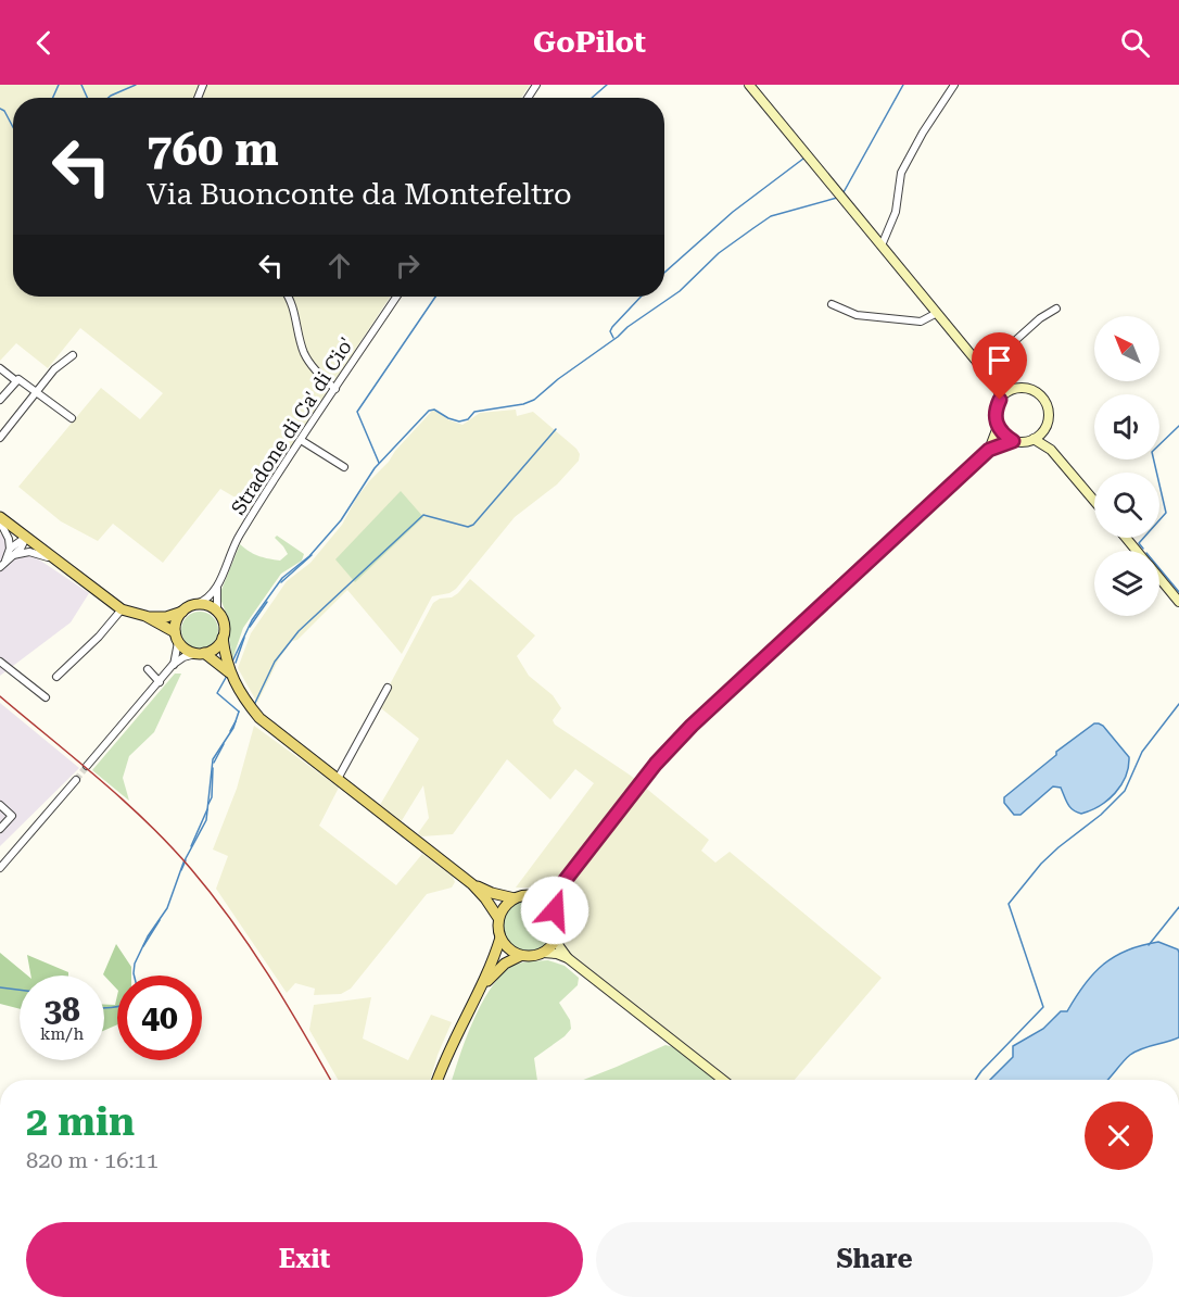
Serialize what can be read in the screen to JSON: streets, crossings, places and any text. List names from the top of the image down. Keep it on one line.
{"streets":{"street":["Stradone di Ca' di Cio'"]},"north":"top left","page":{"header":"GoPilot","turn":["760 m","Via Buonconte da Montefeltro"],"speed":"38 km/h","limit":"40","heading":["2 min","820 m · 16:11"],"buttons":["Exit","Share"]}}
